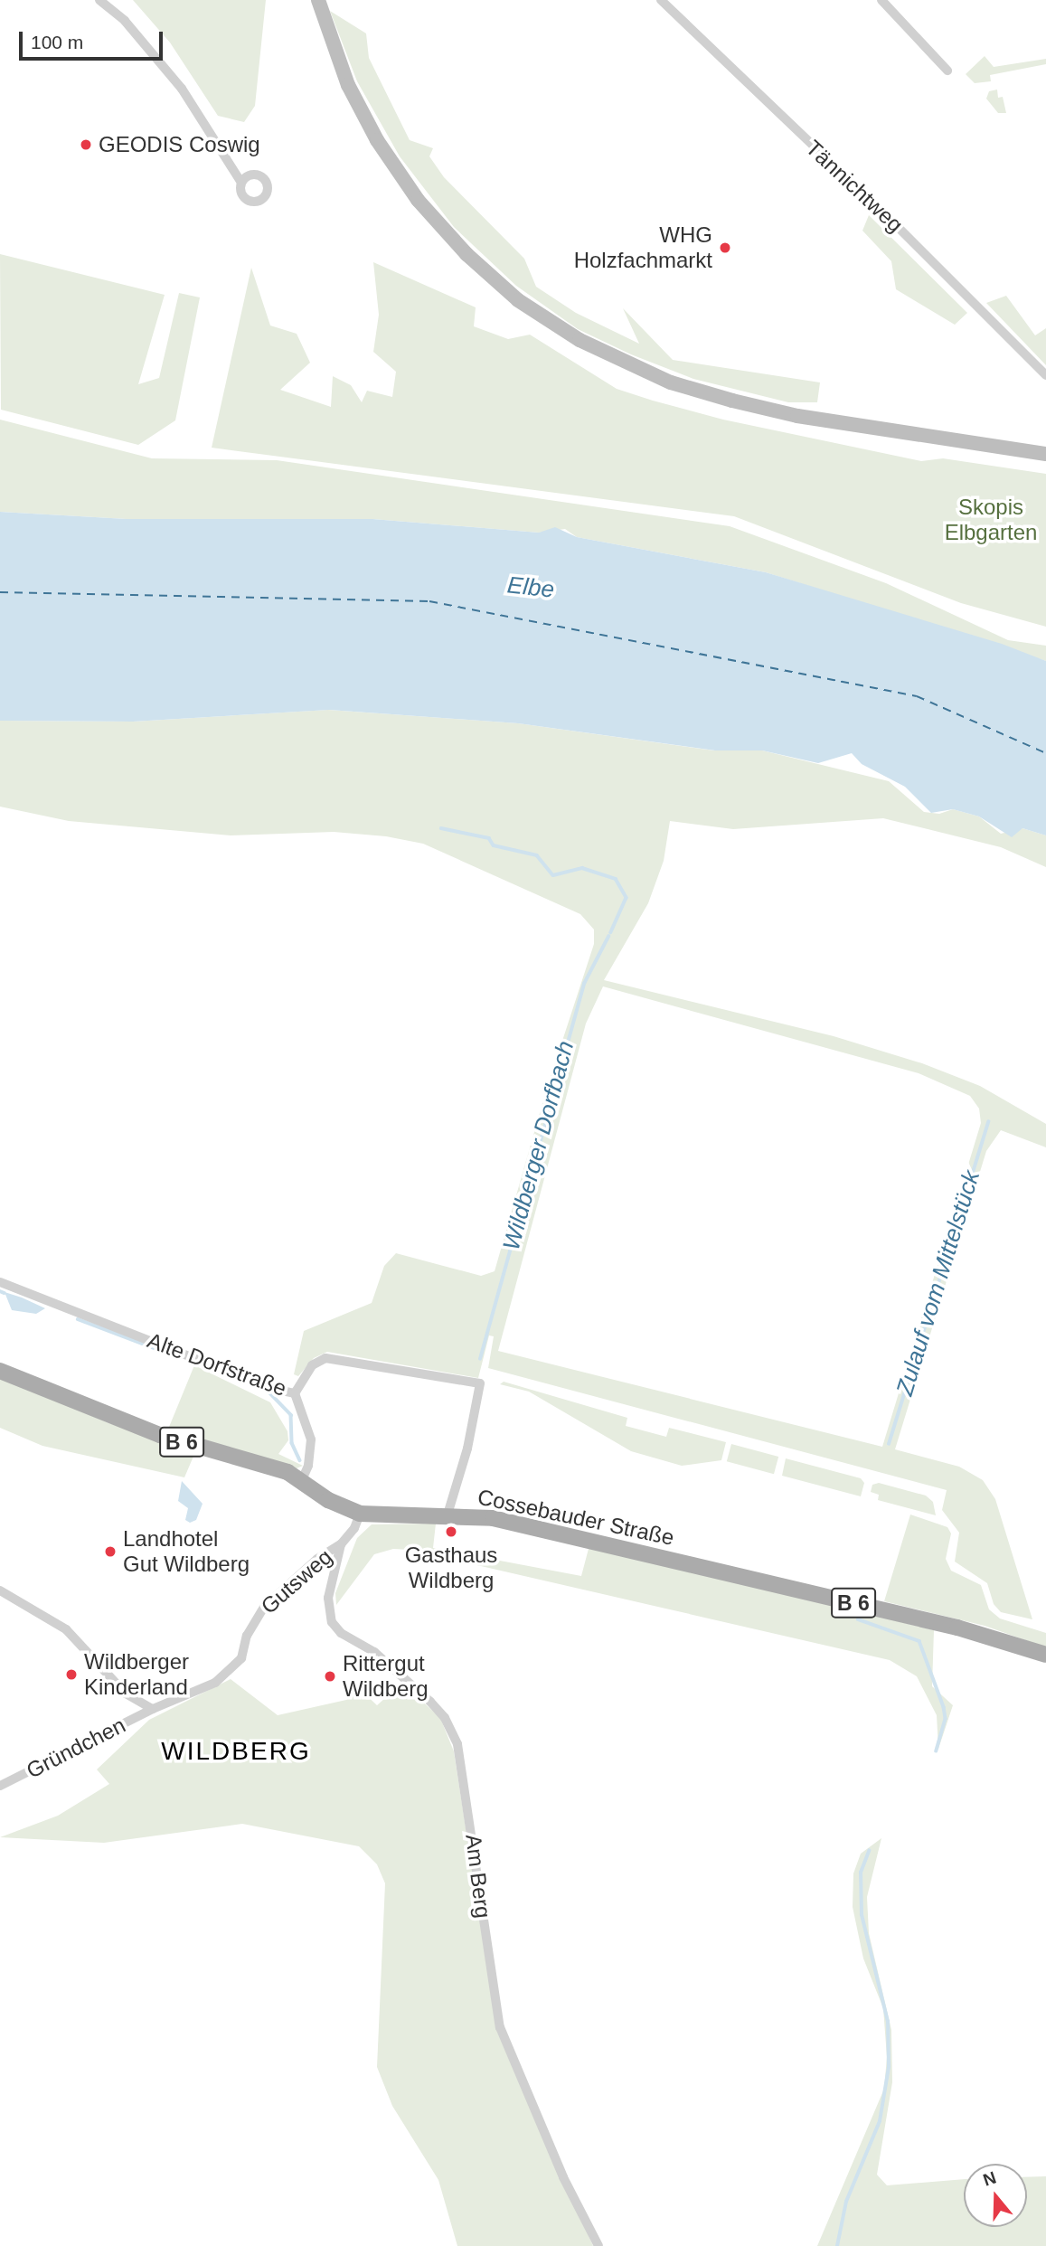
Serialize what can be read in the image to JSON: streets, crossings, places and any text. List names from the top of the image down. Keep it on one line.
{"streets":{"main road":["B 6","Cossebauder Straße"],"street":["Tännichtweg","Alte Dorfstraße","Gutsweg","Gründchen","Am Berg"]},"crossings":[["Alte Dorfstraße","Cossebauder Straße"],["Cossebauder Straße","Gutsweg"],["Gutsweg","Gründchen"],["Gutsweg","Am Berg"]],"districts":["WILDBERG"],"water":["Elbe","Wildberger Dorfbach","Zulauf vom Mittelstück"],"parks":["Skopis Elbgarten"],"places":["GEODIS Coswig","WHG Holzfachmarkt","Gasthaus Wildberg","Landhotel Gut Wildberg","Wildberger Kinderland","Rittergut Wildberg"],"scale_bar":"100 m","north":"top"}
